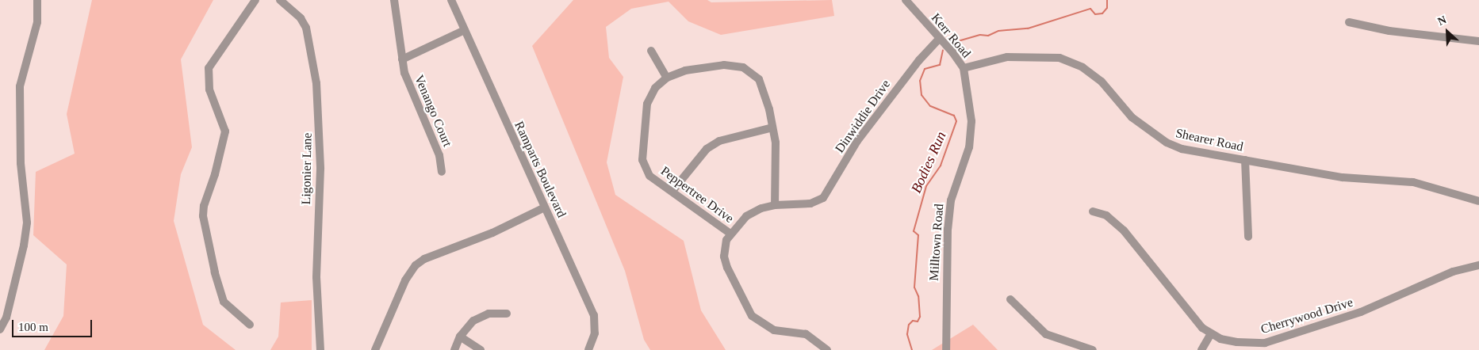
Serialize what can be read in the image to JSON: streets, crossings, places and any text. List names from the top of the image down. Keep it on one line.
{"streets":{"street":["Kerr Road","Venango Court","Dinwiddie Drive","Shearer Road","Ligonier Lane","Ramparts Boulevard","Peppertree Drive","Milltown Road","Cherrywood Drive"]},"crossings":[["Kerr Road","Dinwiddie Drive"],["Kerr Road","Shearer Road"],["Kerr Road","Milltown Road"],["Dinwiddie Drive","Peppertree Drive"],["Shearer Road","Milltown Road"]],"water":["Bodies Run"],"scale_bar":"100 m","north":"top left"}
